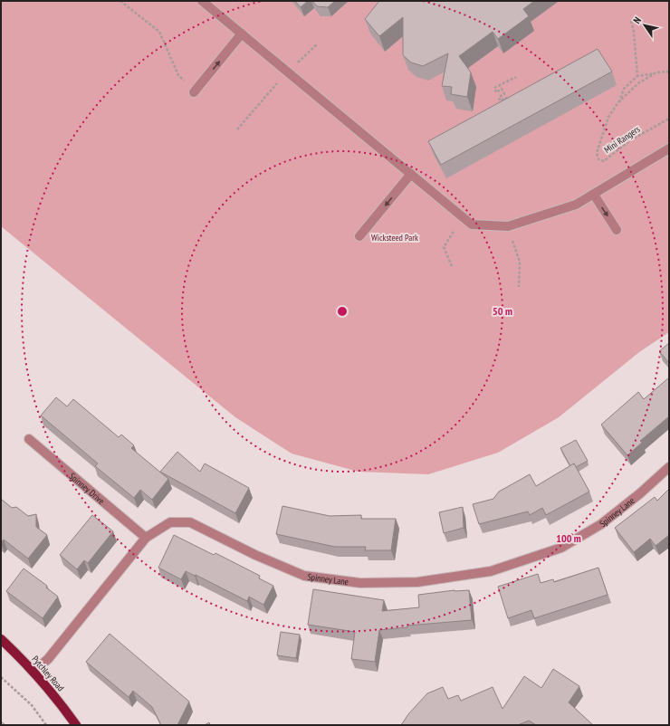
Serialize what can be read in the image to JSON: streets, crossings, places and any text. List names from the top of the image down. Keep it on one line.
{"streets":{"main road":["Pytchley Road"],"street":["Spinney Drive","Spinney Lane"],"path":["Mini Rangers"]},"crossings":[["Spinney Drive","Spinney Lane"],["Spinney Lane","Pytchley Road"]],"parks":["Wicksteed Park"],"north":"top left","rings":["50 m","100 m"]}
